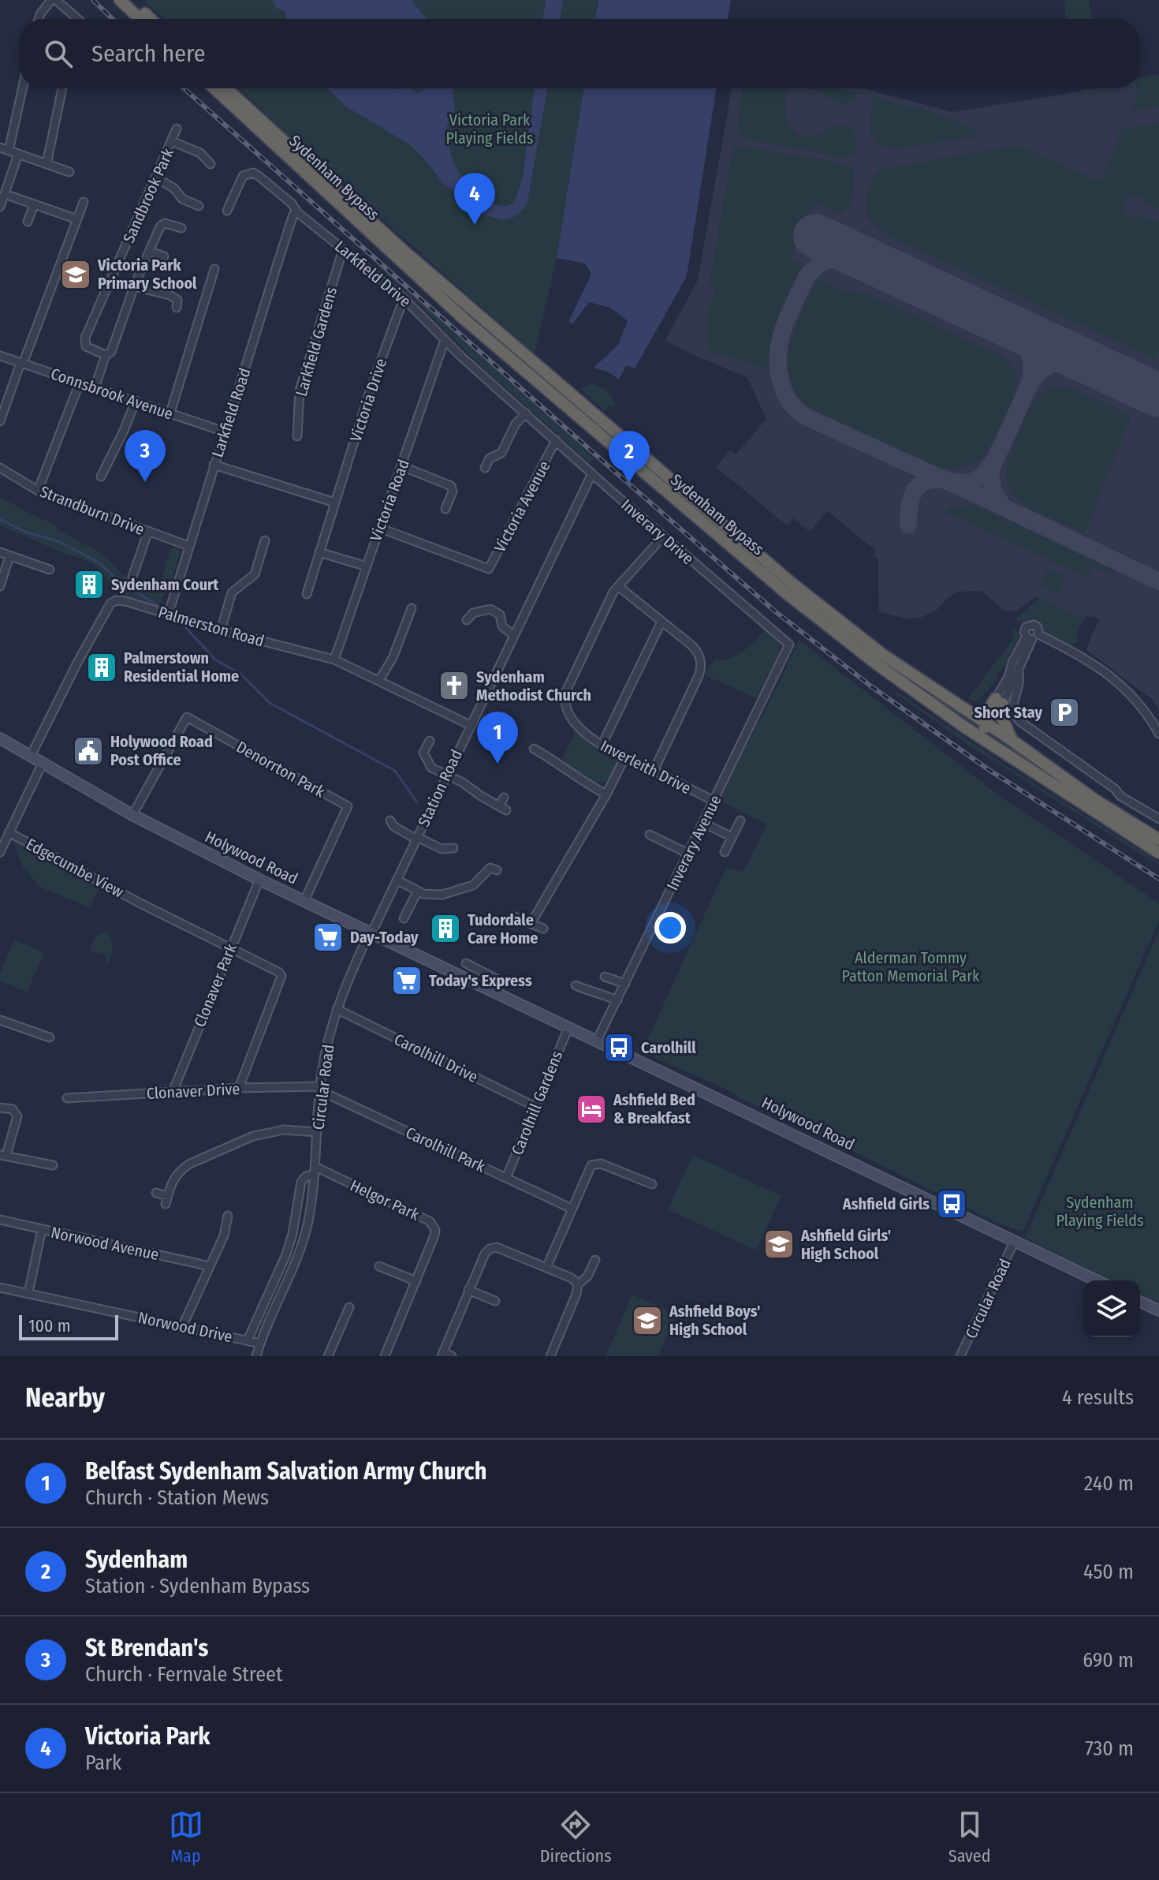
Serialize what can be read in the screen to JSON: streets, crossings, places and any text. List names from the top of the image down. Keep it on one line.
{"streets":{"highway":["Sydenham Bypass"],"main road":["Holywood Road"],"street":["Sandbrook Park","Larkfield Drive","Larkfield Gardens","Connsbrook Avenue","Victoria Drive","Larkfield Road","Victoria Road","Victoria Avenue","Strandburn Drive","Inverary Drive","Palmerston Road","Inverleith Drive","Denorrton Park","Station Road","Inverary Avenue","Edgecumbe View","Clonaver Park","Carolhill Drive","Circular Road","Clonaver Drive","Carolhill Gardens","Carolhill Park","Helgor Park","Norwood Avenue","Norwood Drive"]},"crossings":[["Larkfield Drive","Larkfield Gardens"],["Larkfield Drive","Victoria Drive"],["Larkfield Drive","Larkfield Road"],["Larkfield Drive","Victoria Road"],["Larkfield Drive","Inverary Drive"],["Connsbrook Avenue","Larkfield Road"],["Larkfield Road","Strandburn Drive"],["Larkfield Road","Palmerston Road"],["Victoria Road","Victoria Avenue"],["Victoria Road","Inverary Drive"],["Victoria Road","Palmerston Road"],["Victoria Avenue","Inverary Drive"],["Inverary Drive","Inverleith Drive"],["Inverary Drive","Station Road"],["Inverary Drive","Inverary Avenue"],["Palmerston Road","Station Road"],["Palmerston Road","Holywood Road"],["Inverleith Drive","Inverary Avenue"],["Denorrton Park","Holywood Road"],["Station Road","Holywood Road"],["Station Road","Circular Road"],["Inverary Avenue","Holywood Road"],["Holywood Road","Clonaver Park"],["Holywood Road","Circular Road"],["Holywood Road","Carolhill Gardens"],["Edgecumbe View","Clonaver Park"],["Edgecumbe View","Clonaver Drive"],["Clonaver Park","Clonaver Drive"],["Carolhill Drive","Circular Road"],["Carolhill Drive","Carolhill Gardens"],["Circular Road","Clonaver Drive"],["Circular Road","Carolhill Park"],["Circular Road","Helgor Park"],["Circular Road","Norwood Drive"],["Clonaver Drive","Carolhill Park"],["Carolhill Gardens","Carolhill Park"]],"parks":["Victoria Park Playing Fields","Alderman Tommy Patton Memorial Park","Sydenham Playing Fields"],"places":{"school or university":["Victoria Park Primary School","Ashfield Girls' High School","Ashfield Boys' High School"],"building":["Sydenham Court","Palmerstown Residential Home","Tudordale Care Home"],"church":["Sydenham Methodist Church"],"parking":["Short Stay"],"public building":["Holywood Road Post Office"],"supermarket":["Day-Today","Today's Express"],"bus stop":["Carolhill","Ashfield Girls"],"hotel":["Ashfield Bed & Breakfast"]},"scale_bar":"100 m","page":{"search":"Search here","pins":["4","3","2","1"],"scale":"100 m","heading":["Nearby","4 results"],"list":[{"mark":"1","name":"Belfast Sydenham Salvation Army Church","note":"Church · Station Mews","value":"240 m"},{"mark":"2","name":"Sydenham","note":"Station · Sydenham Bypass","value":"450 m"},{"mark":"3","name":"St Brendan's","note":"Church · Fernvale Street","value":"690 m"},{"mark":"4","name":"Victoria Park","note":"Park","value":"730 m"}],"nav":["Map","Directions","Saved"]}}
